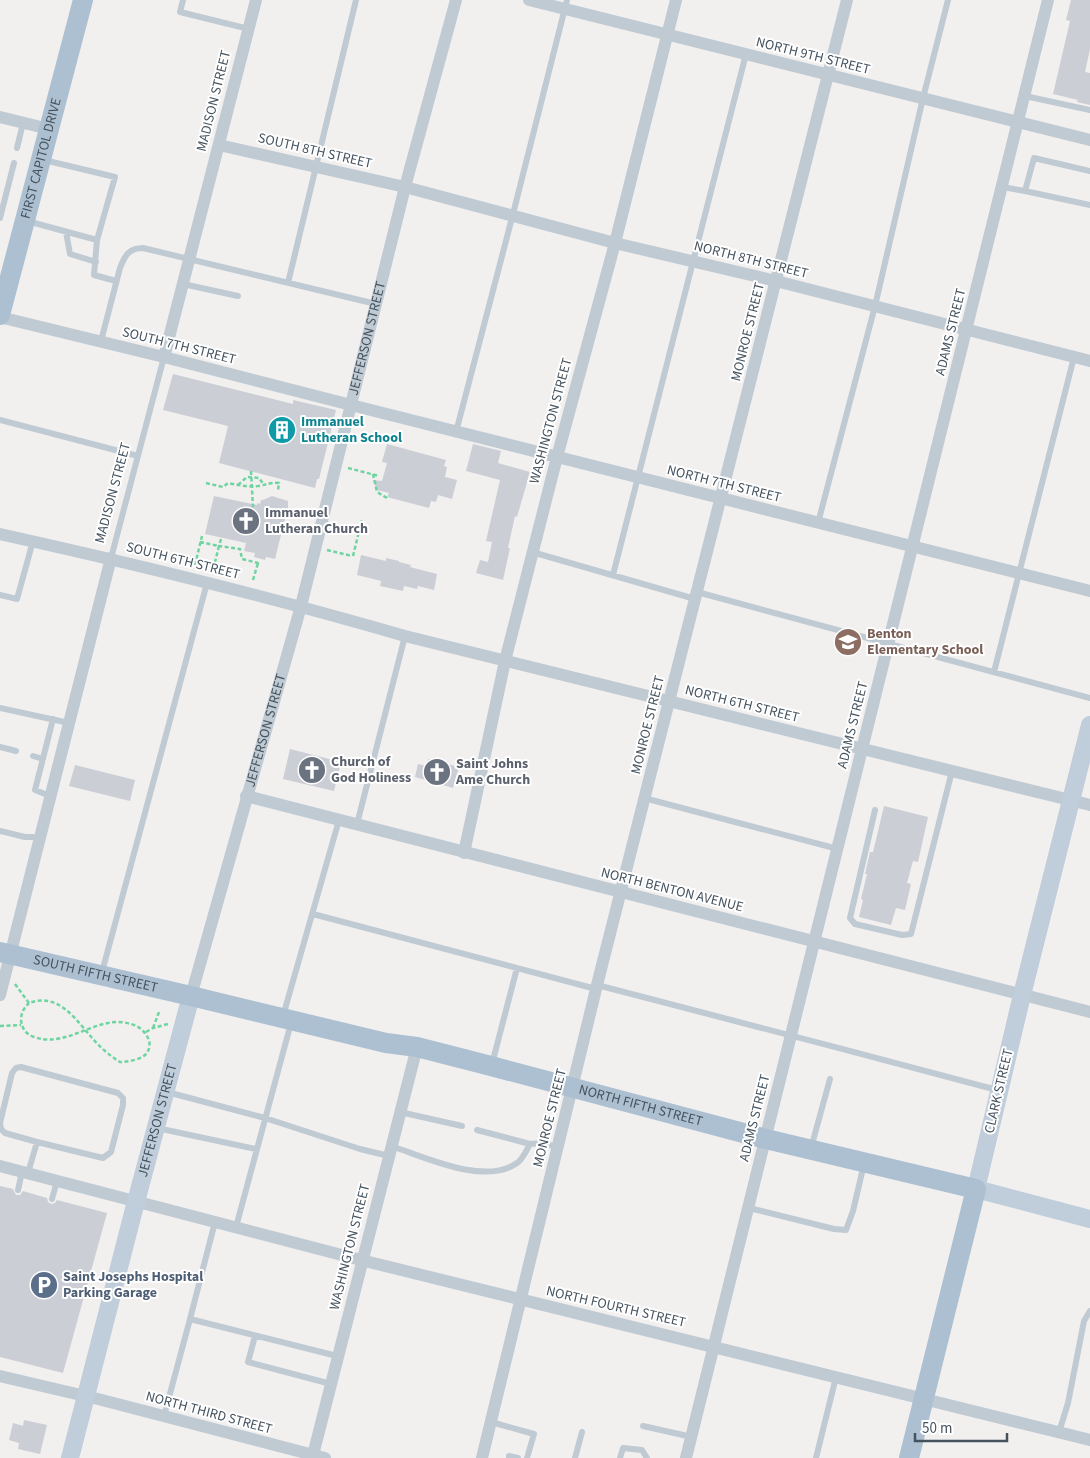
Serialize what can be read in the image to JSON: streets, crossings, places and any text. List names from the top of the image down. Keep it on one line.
{"streets":{"main road":["FIRST CAPITOL DRIVE","JEFFERSON STREET","SOUTH FIFTH STREET","CLARK STREET","NORTH FIFTH STREET"],"street":["NORTH 9TH STREET","MADISON STREET","SOUTH 8TH STREET","NORTH 8TH STREET","MONROE STREET","ADAMS STREET","SOUTH 7TH STREET","WASHINGTON STREET","NORTH 7TH STREET","SOUTH 6TH STREET","NORTH 6TH STREET","NORTH BENTON AVENUE","NORTH FOURTH STREET","NORTH THIRD STREET"]},"crossings":[["NORTH 9TH STREET","MONROE STREET"],["NORTH 9TH STREET","ADAMS STREET"],["NORTH 9TH STREET","WASHINGTON STREET"],["MADISON STREET","SOUTH 8TH STREET"],["MADISON STREET","SOUTH 7TH STREET"],["MADISON STREET","SOUTH 6TH STREET"],["MADISON STREET","SOUTH FIFTH STREET"],["SOUTH 8TH STREET","NORTH 8TH STREET"],["SOUTH 8TH STREET","JEFFERSON STREET"],["FIRST CAPITOL DRIVE","SOUTH 7TH STREET"],["NORTH 8TH STREET","MONROE STREET"],["NORTH 8TH STREET","ADAMS STREET"],["NORTH 8TH STREET","JEFFERSON STREET"],["NORTH 8TH STREET","WASHINGTON STREET"],["MONROE STREET","NORTH 7TH STREET"],["MONROE STREET","NORTH 6TH STREET"],["MONROE STREET","NORTH BENTON AVENUE"],["MONROE STREET","NORTH FIFTH STREET"],["MONROE STREET","NORTH FOURTH STREET"],["ADAMS STREET","NORTH 7TH STREET"],["ADAMS STREET","NORTH 6TH STREET"],["ADAMS STREET","NORTH BENTON AVENUE"],["ADAMS STREET","NORTH FIFTH STREET"],["ADAMS STREET","NORTH FOURTH STREET"],["JEFFERSON STREET","SOUTH 7TH STREET"],["JEFFERSON STREET","NORTH 7TH STREET"],["JEFFERSON STREET","SOUTH 6TH STREET"],["JEFFERSON STREET","NORTH 6TH STREET"],["JEFFERSON STREET","NORTH BENTON AVENUE"],["JEFFERSON STREET","SOUTH FIFTH STREET"],["JEFFERSON STREET","NORTH FIFTH STREET"],["JEFFERSON STREET","NORTH FOURTH STREET"],["JEFFERSON STREET","NORTH THIRD STREET"],["SOUTH 7TH STREET","NORTH 7TH STREET"],["WASHINGTON STREET","NORTH 7TH STREET"],["WASHINGTON STREET","NORTH 6TH STREET"],["WASHINGTON STREET","NORTH BENTON AVENUE"],["WASHINGTON STREET","NORTH FIFTH STREET"],["WASHINGTON STREET","NORTH FOURTH STREET"],["WASHINGTON STREET","NORTH THIRD STREET"],["SOUTH 6TH STREET","NORTH 6TH STREET"],["NORTH 6TH STREET","CLARK STREET"],["NORTH BENTON AVENUE","CLARK STREET"],["SOUTH FIFTH STREET","NORTH FIFTH STREET"],["CLARK STREET","NORTH FIFTH STREET"],["CLARK STREET","NORTH FOURTH STREET"]],"places":{"building":["Immanuel Lutheran School"],"church":["Immanuel Lutheran Church","Church of God Holiness","Saint Johns Ame Church"],"school or university":["Benton Elementary School"],"parking":["Saint Josephs Hospital Parking Garage"]},"scale_bar":"50 m"}
